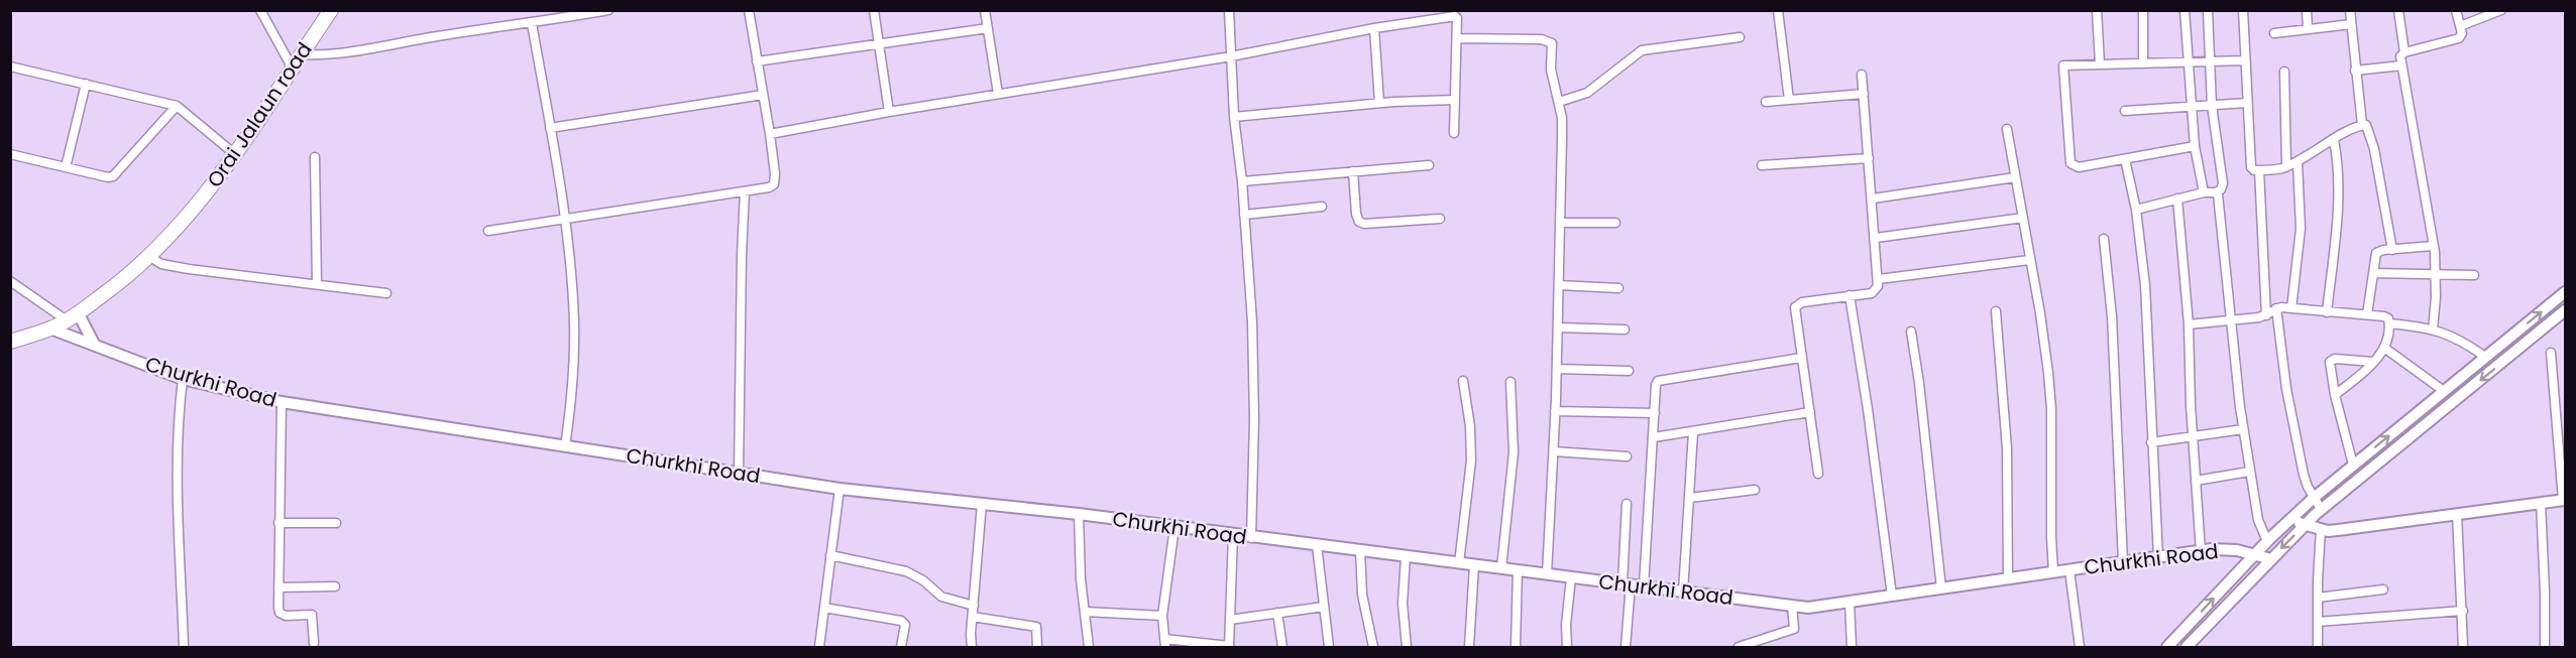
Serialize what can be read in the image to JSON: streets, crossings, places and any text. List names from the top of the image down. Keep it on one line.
{"streets":{"main road":["Orai Jalaun road"],"street":["Churkhi Road"]},"crossings":[["Orai Jalaun road","Churkhi Road"]]}
